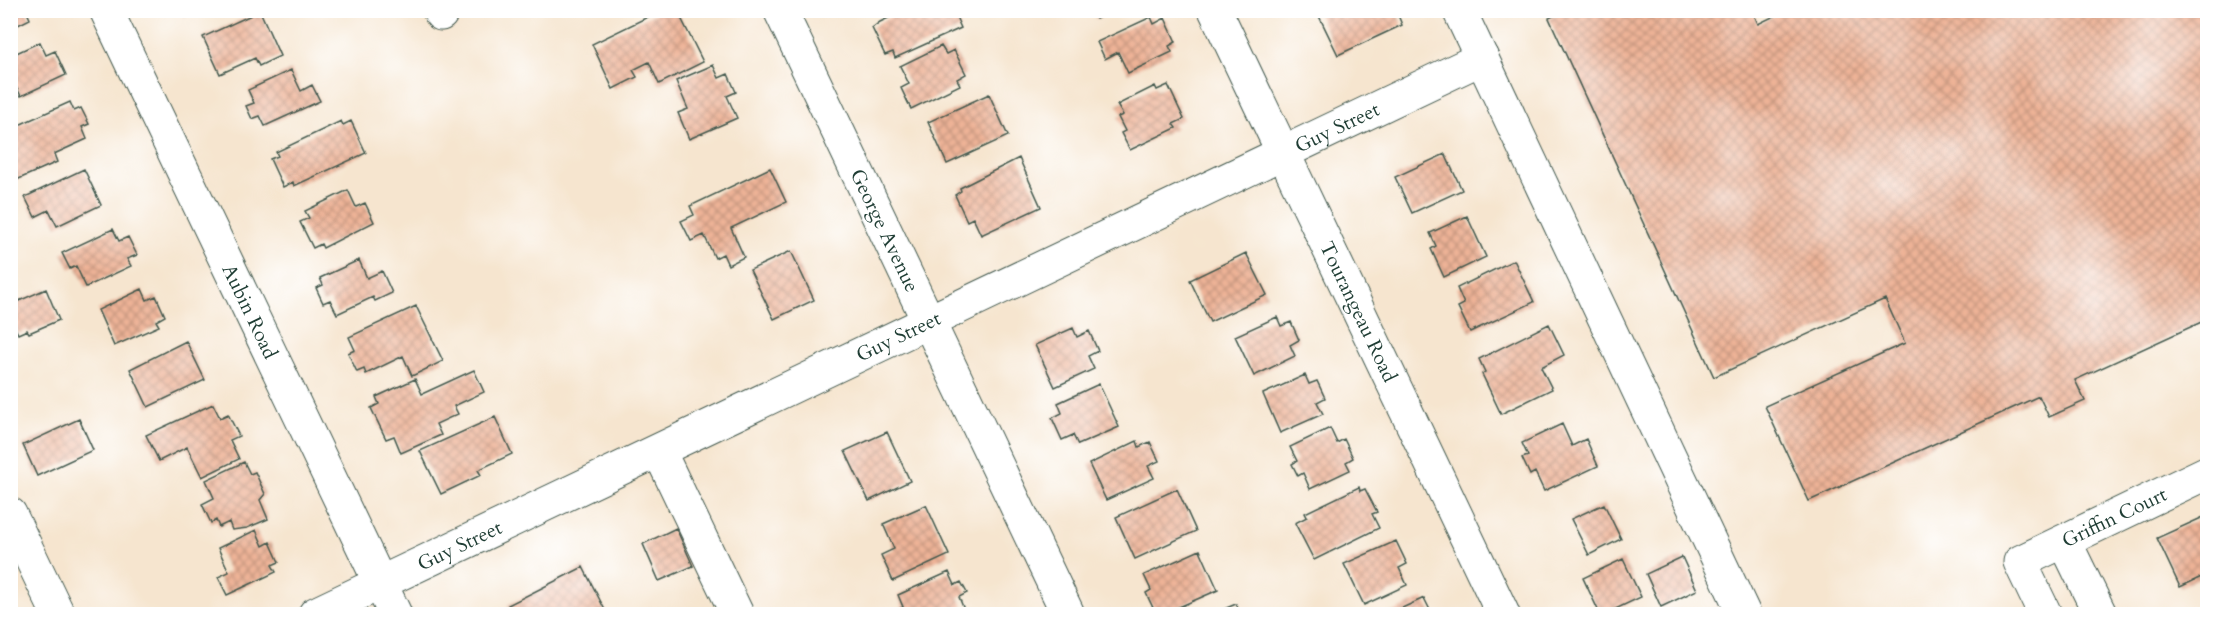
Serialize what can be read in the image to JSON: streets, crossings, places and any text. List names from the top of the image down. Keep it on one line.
{"streets":{"street":["Guy Street","George Avenue","Aubin Road","Tourangeau Road","Griffin Court"]},"crossings":[["Guy Street","George Avenue"],["Guy Street","Aubin Road"],["Guy Street","Tourangeau Road"]]}
